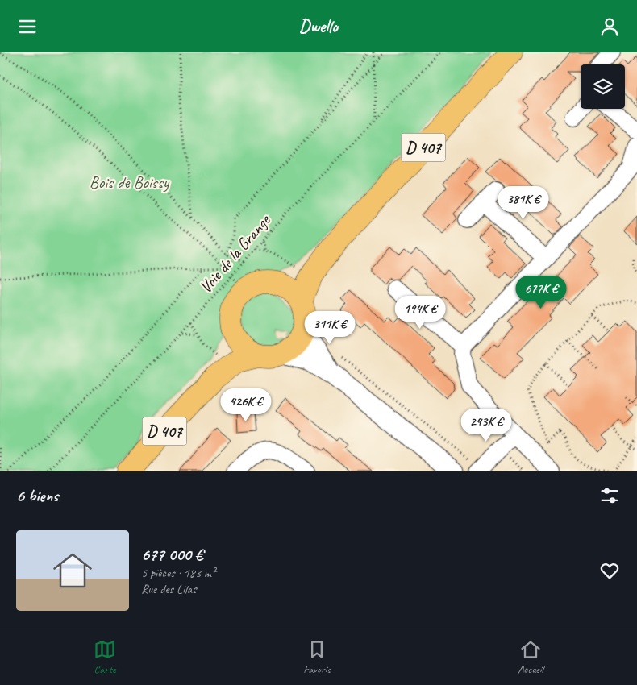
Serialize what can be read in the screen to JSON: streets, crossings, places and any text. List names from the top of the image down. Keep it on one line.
{"streets":{"main road":["D 407"],"path":["Voie de la Grange"]},"crossings":[["D 407","Voie de la Grange"]],"parks":["Bois de Boissy"],"page":{"header":"Dwello","price":["381K €","677K €","194K €","311K €","426K €","243K €"],"heading":"6 biens","list":[{"name":"677 000 €","note":"5 pièces · 183 m² · Rue des Lilas"}],"tabs":["Carte","Favoris","Accueil"]}}
